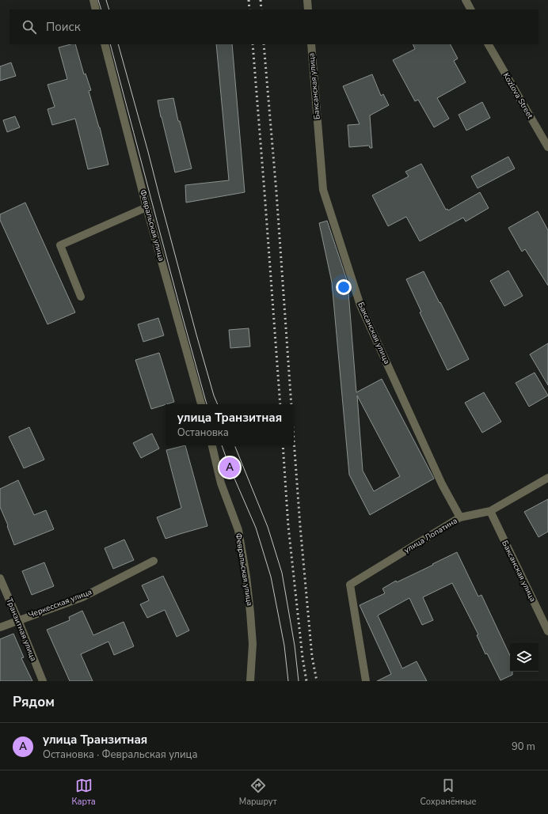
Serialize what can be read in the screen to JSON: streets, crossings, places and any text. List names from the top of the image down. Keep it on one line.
{"streets":{"street":["Баксанская улица","Kozlova Street","Февральская улица","улица Лопатина","Черкесская улица","Транзитная улица"]},"crossings":[["Баксанская улица","улица Лопатина"],["Черкесская улица","Транзитная улица"]],"page":{"search":"Поиск","popup":["улица Транзитная","Остановка"],"pins":"A","heading":"Рядом","list":[{"mark":"A","name":"улица Транзитная","note":"Остановка · Февральская улица","value":"90 m"}],"nav":["Карта","Маршрут","Сохранённые"]}}
